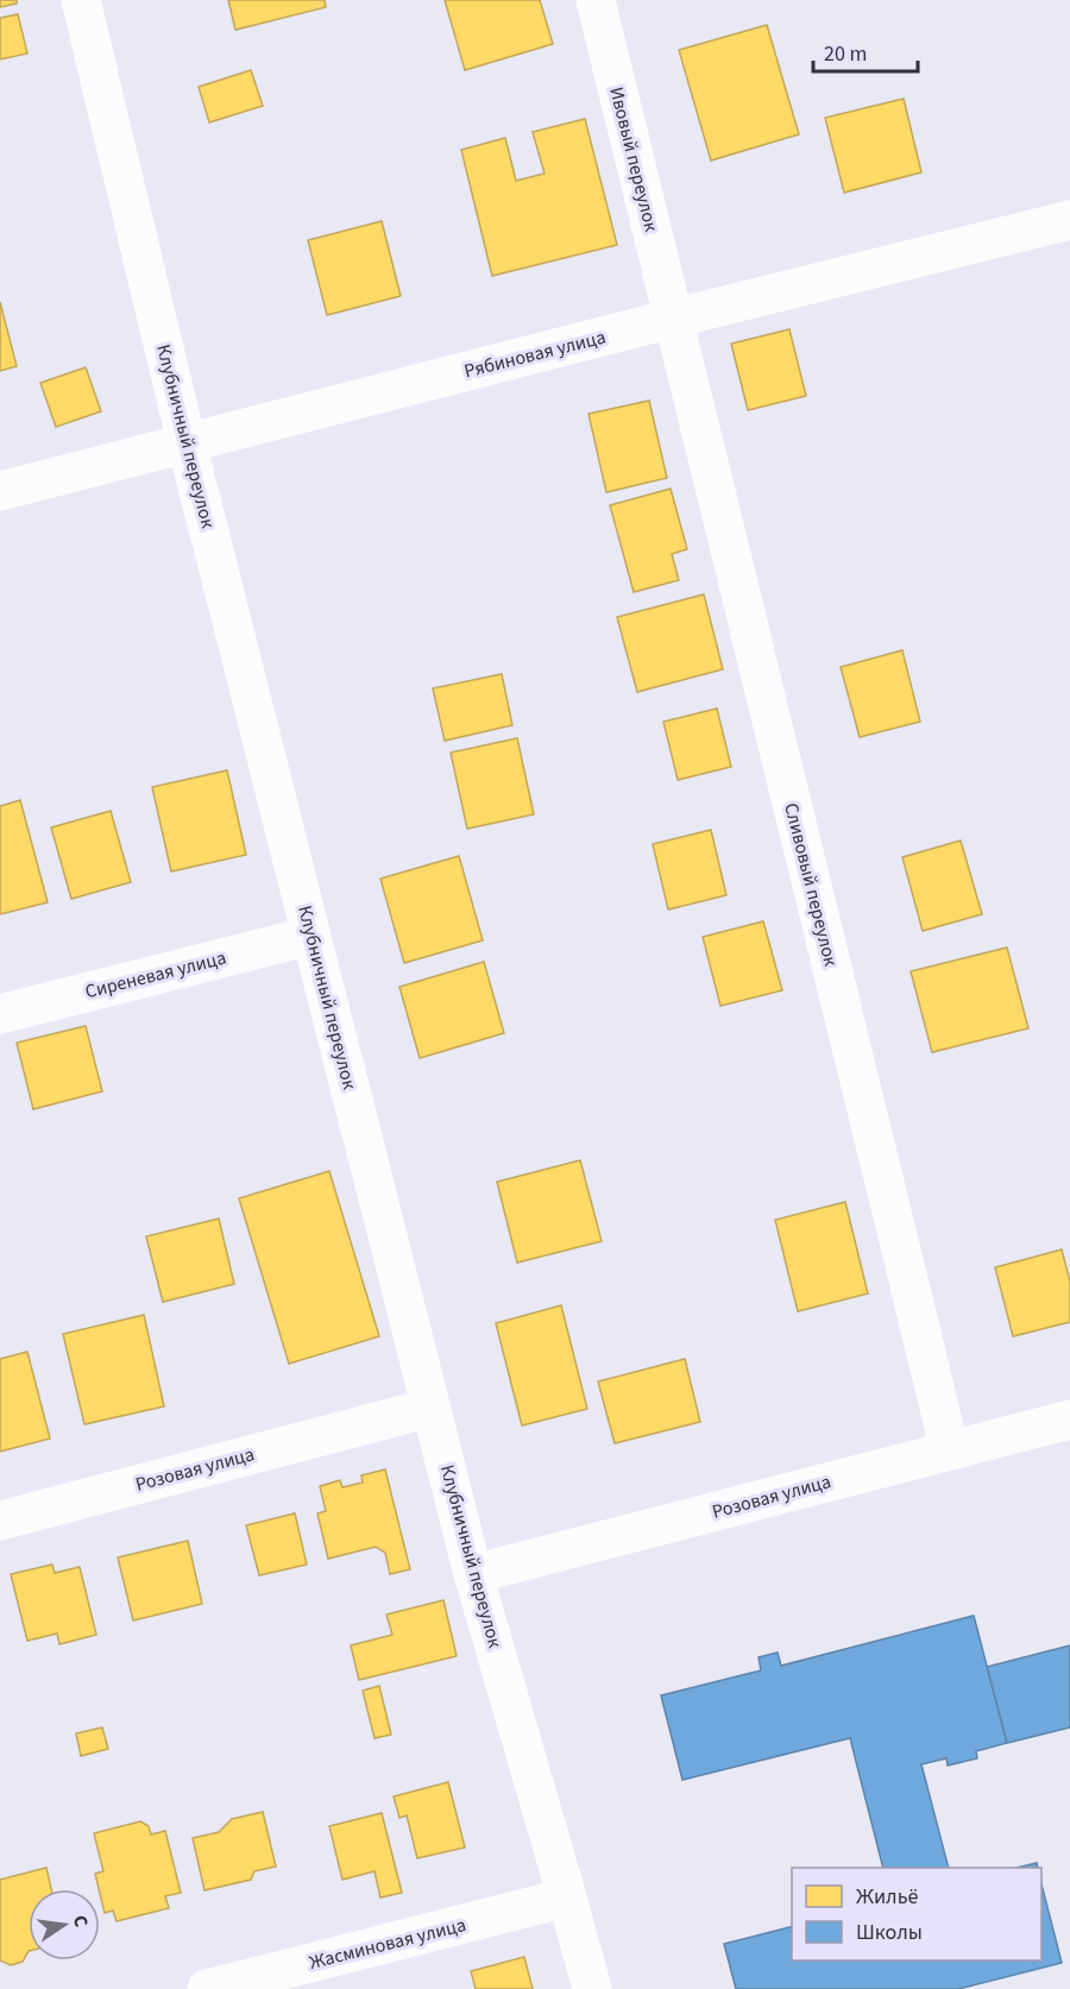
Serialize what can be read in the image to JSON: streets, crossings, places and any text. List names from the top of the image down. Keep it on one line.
{"streets":{"street":["Ивовый переулок","Рябиновая улица","Клубничный переулок","Сливовый переулок","Сиреневая улица","Розовая улица","Жасминовая улица"]},"crossings":[["Ивовый переулок","Рябиновая улица"],["Ивовый переулок","Сливовый переулок"],["Рябиновая улица","Клубничный переулок"],["Рябиновая улица","Сливовый переулок"],["Клубничный переулок","Сиреневая улица"],["Клубничный переулок","Розовая улица"],["Клубничный переулок","Жасминовая улица"],["Сливовый переулок","Розовая улица"]],"legend":["Жильё","Школы"],"scale_bar":"20 m","north":"right"}
